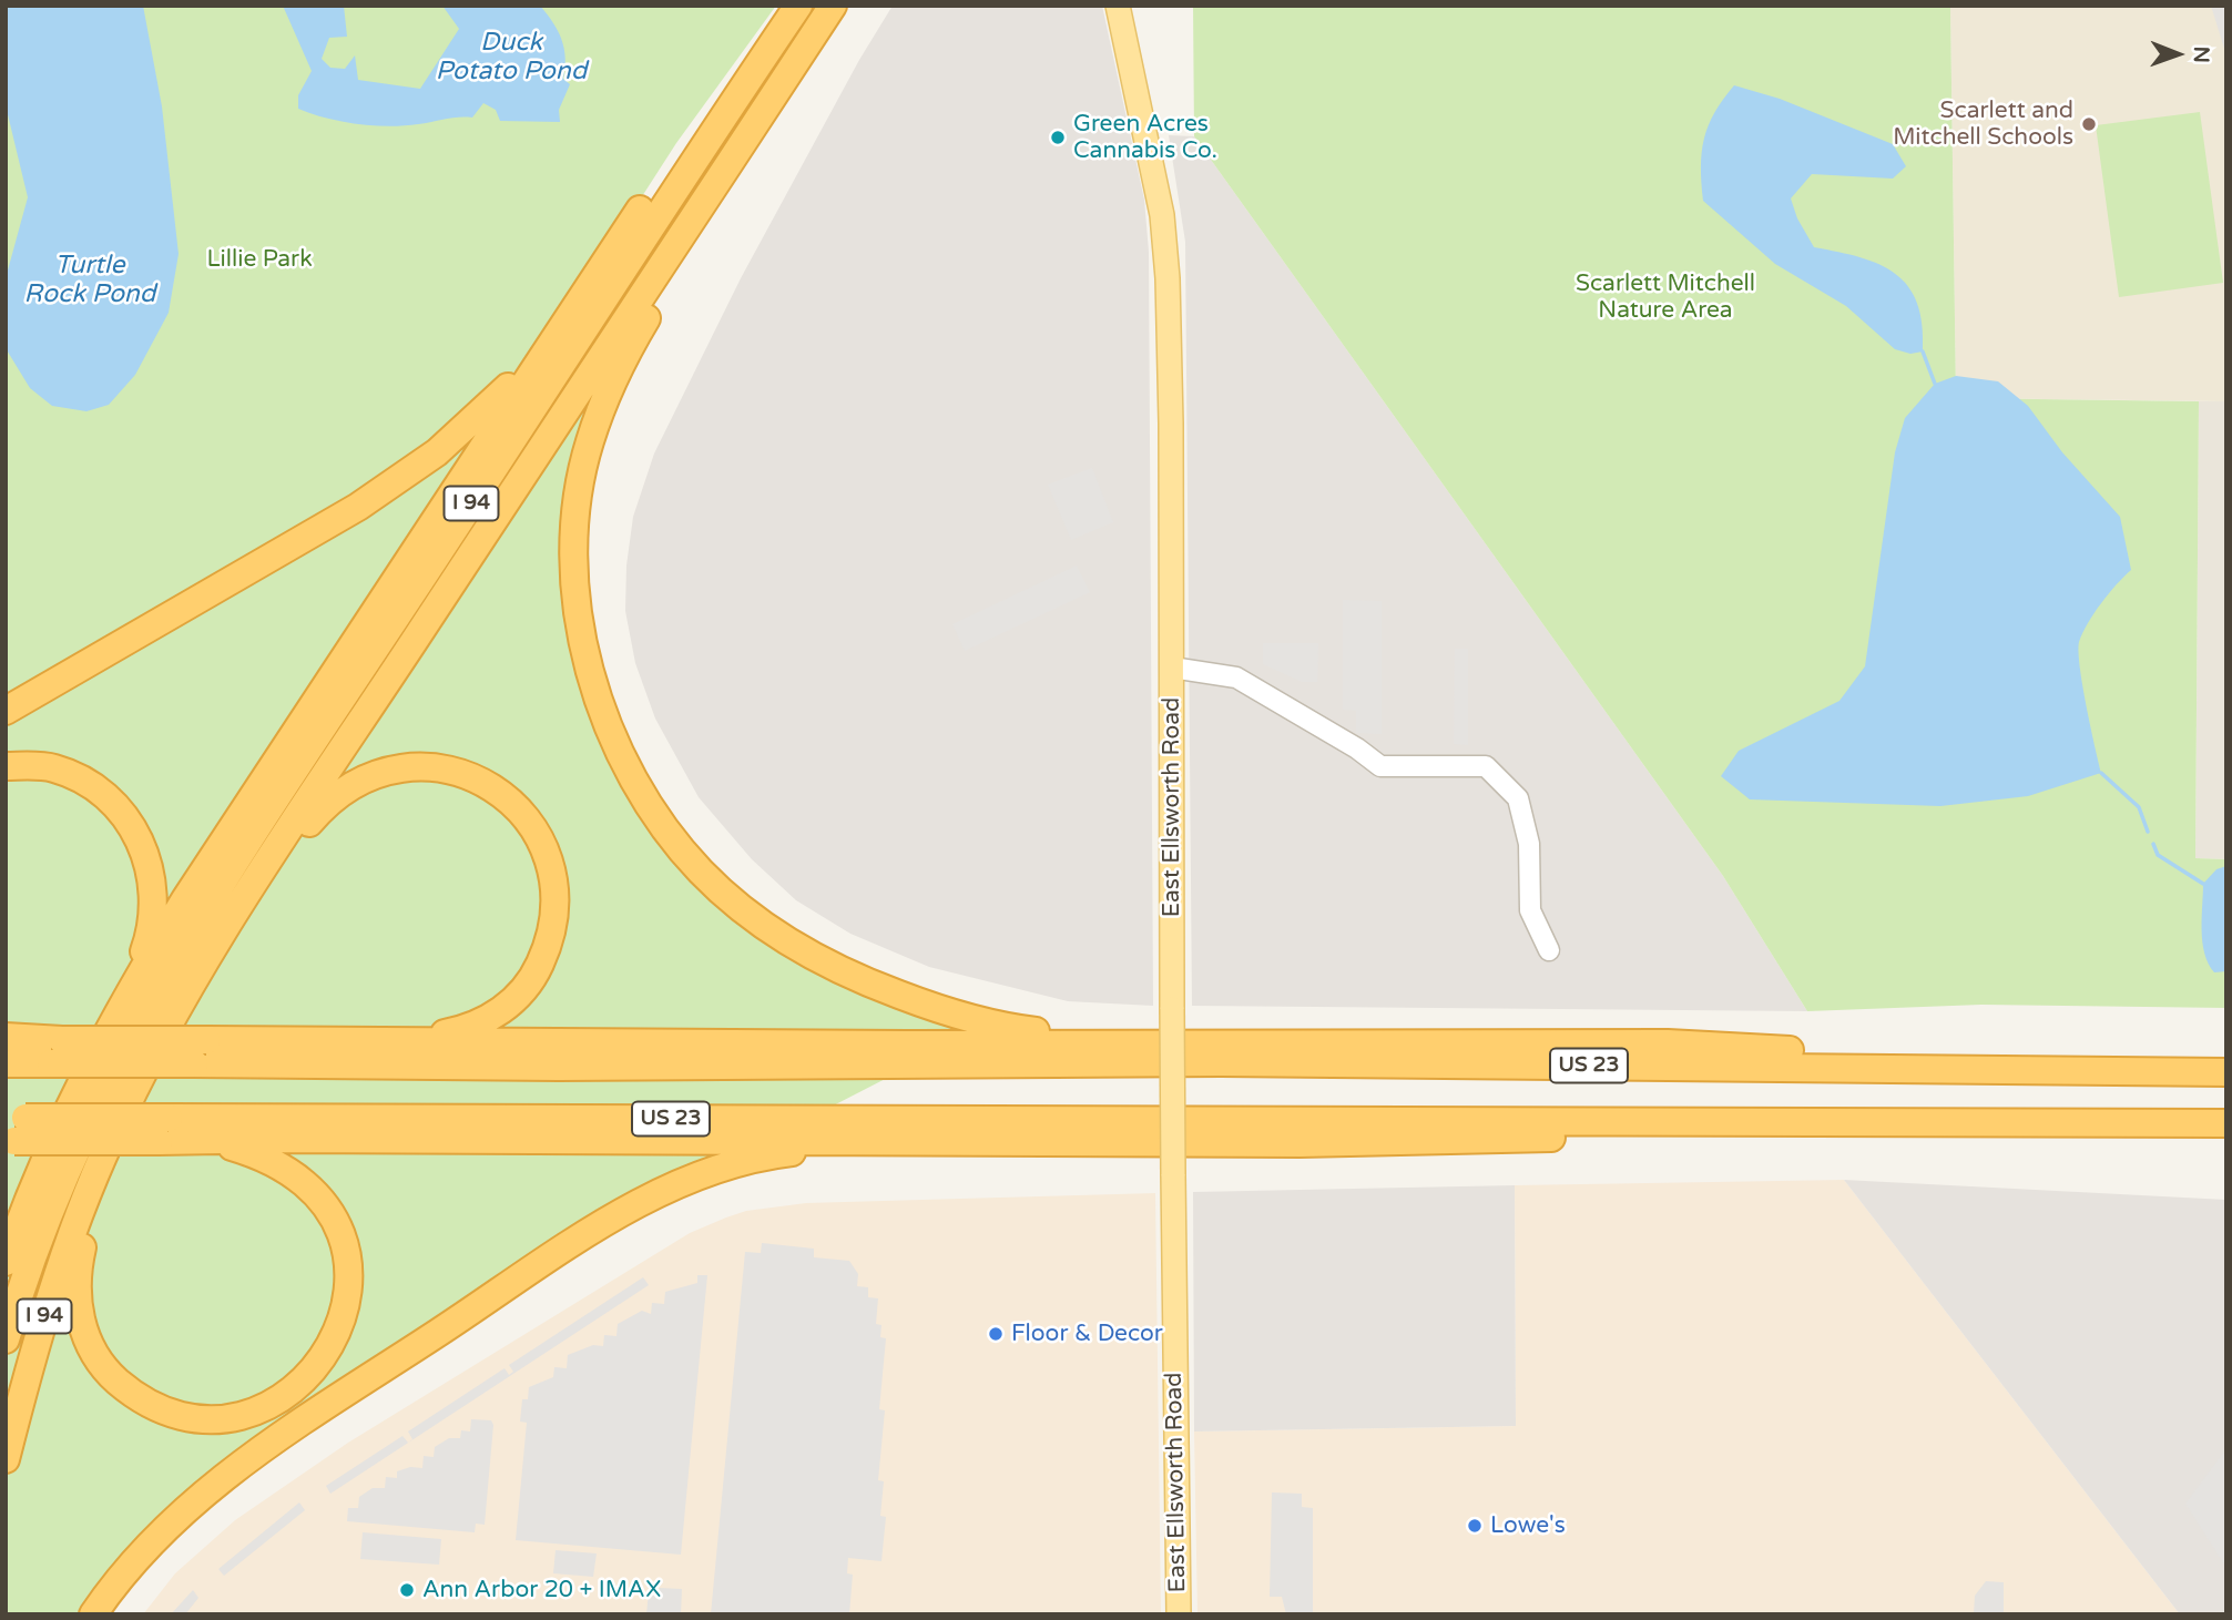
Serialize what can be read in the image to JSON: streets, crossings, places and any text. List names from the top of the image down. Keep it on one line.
{"streets":{"highway":["I 94","US 23"],"main road":["East Ellsworth Road"]},"water":["Duck Potato Pond","Turtle Rock Pond"],"parks":["Lillie Park","Scarlett Mitchell Nature Area"],"places":["Scarlett and Mitchell Schools","Green Acres Cannabis Co.","Floor & Decor","Lowe's","Ann Arbor 20 + IMAX"],"north":"right"}
